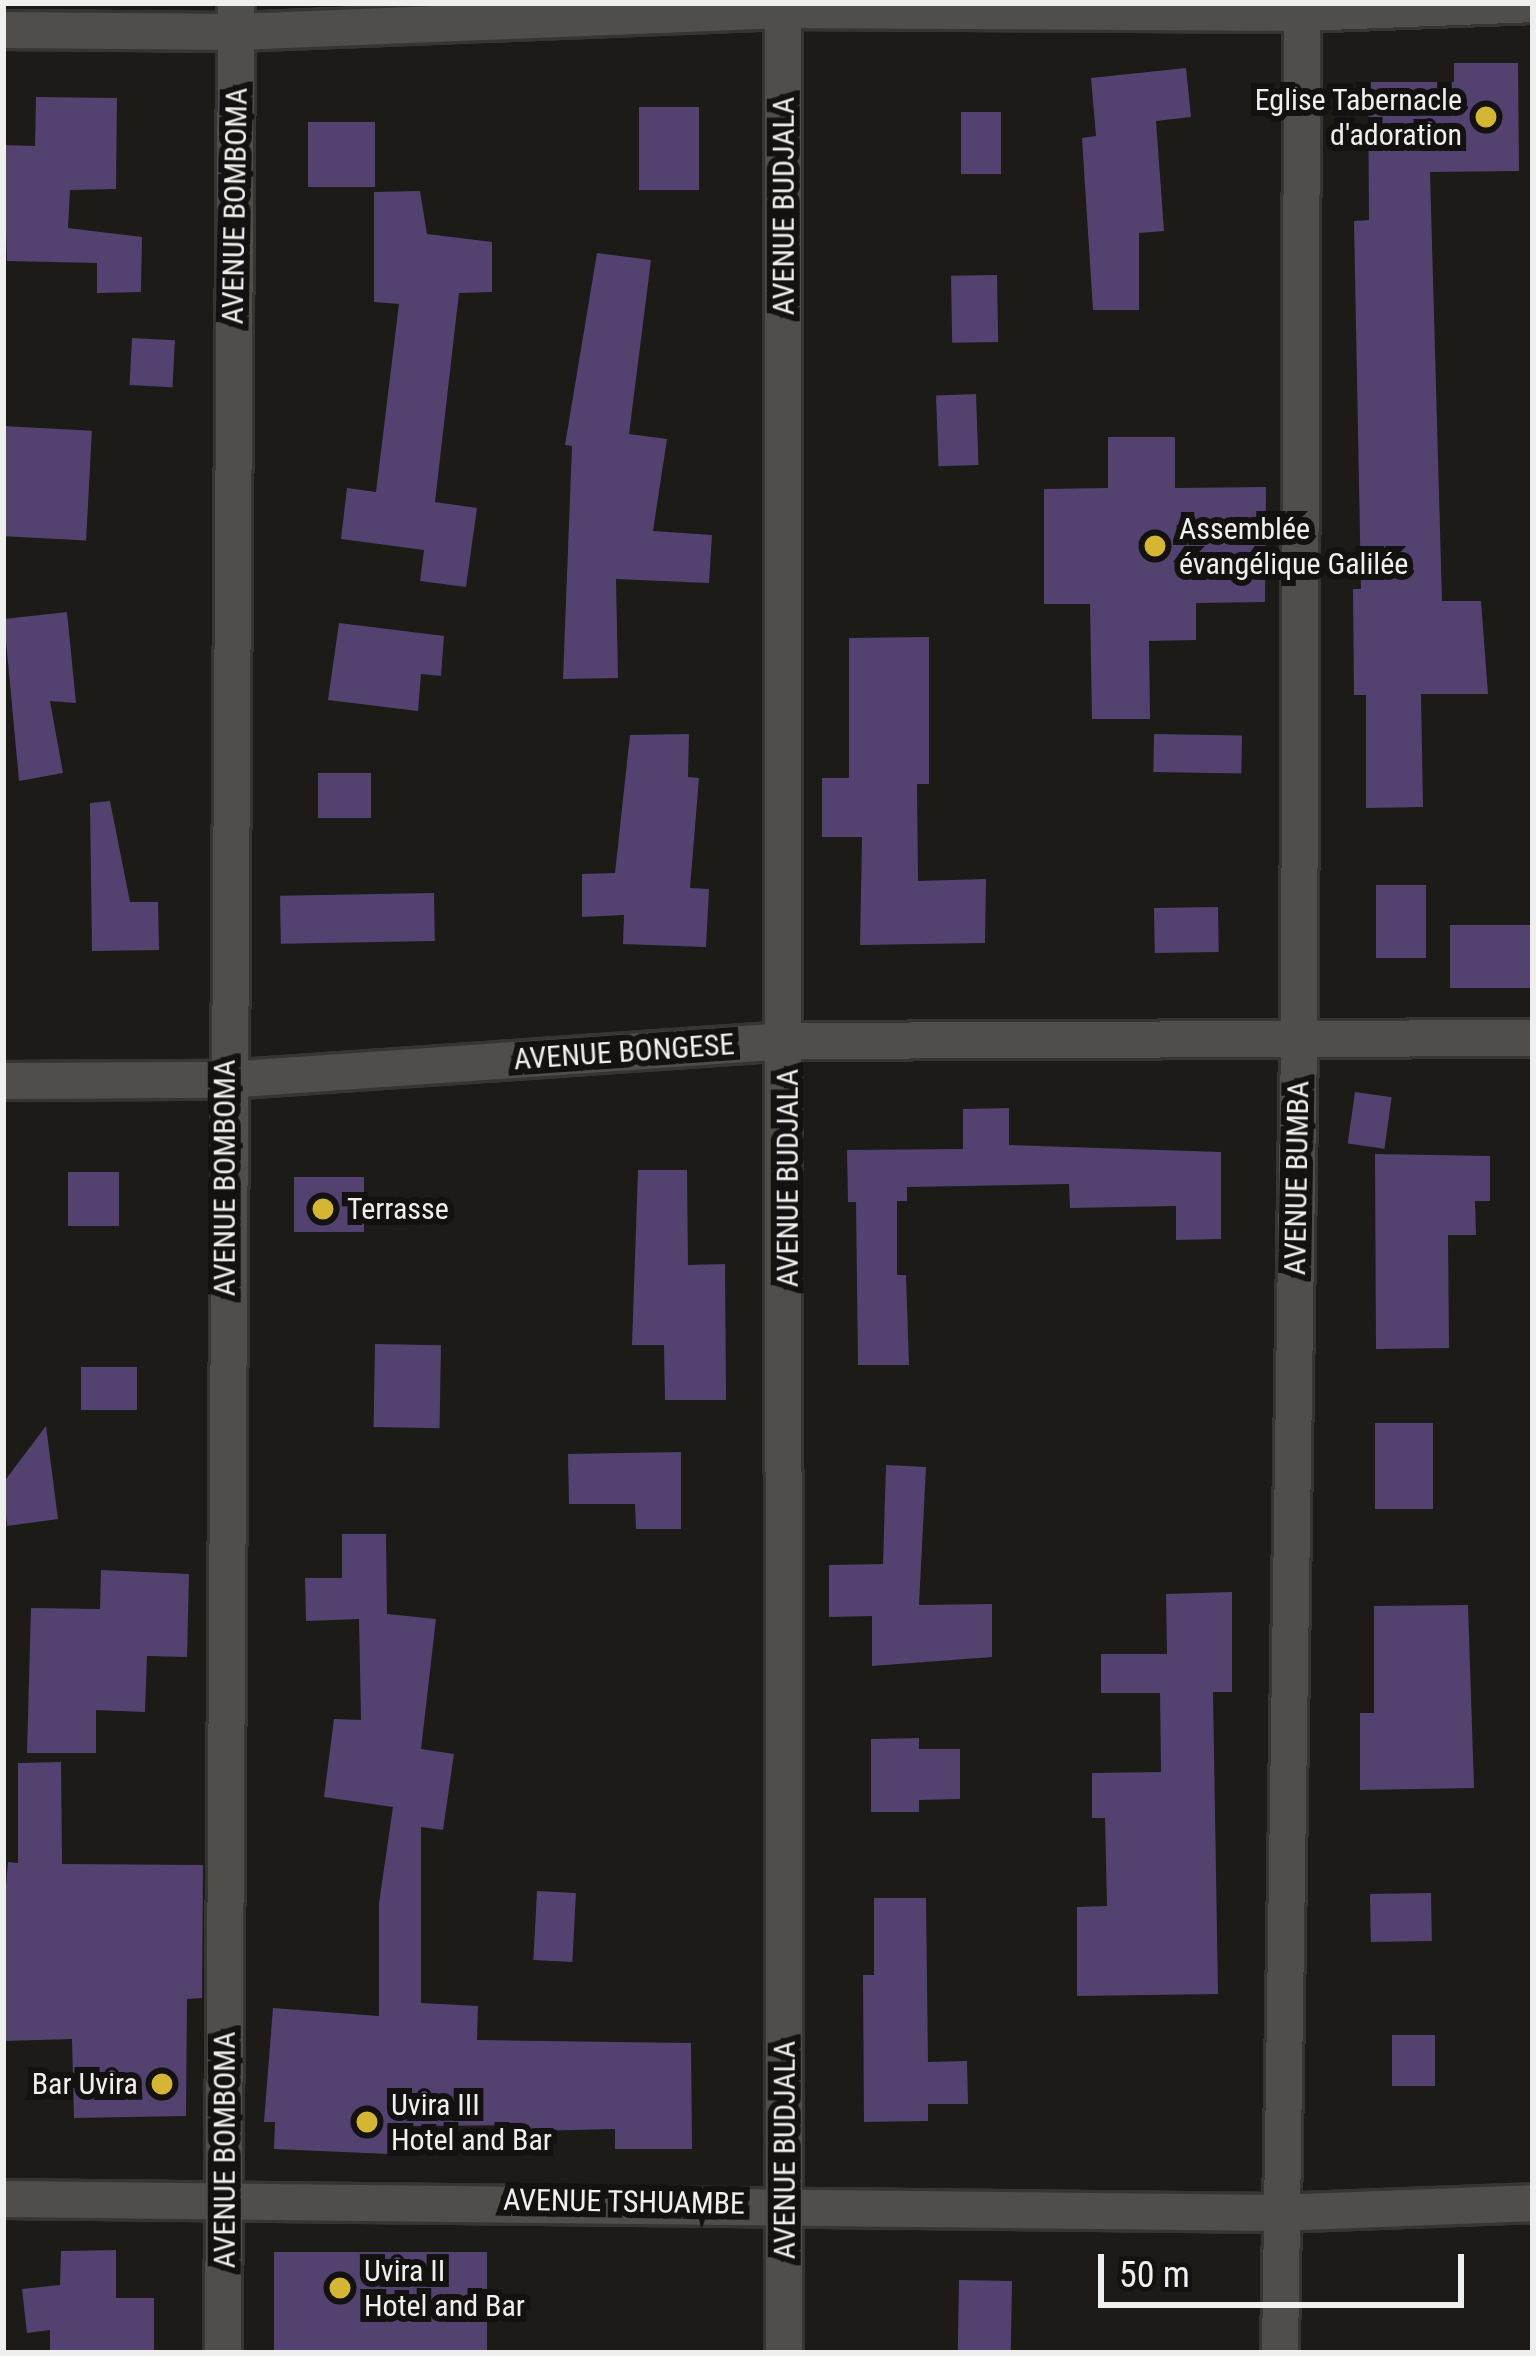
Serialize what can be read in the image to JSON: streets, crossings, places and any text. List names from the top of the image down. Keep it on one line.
{"streets":{"street":["AVENUE BOMBOMA","AVENUE BUDJALA","AVENUE BONGESE","AVENUE BUMBA","AVENUE TSHUAMBE"]},"crossings":[["AVENUE BOMBOMA","AVENUE BONGESE"],["AVENUE BOMBOMA","AVENUE TSHUAMBE"],["AVENUE BUDJALA","AVENUE BONGESE"],["AVENUE BUDJALA","AVENUE TSHUAMBE"],["AVENUE BONGESE","AVENUE BUMBA"],["AVENUE BUMBA","AVENUE TSHUAMBE"]],"places":["Eglise Tabernacle d'adoration","Assemblée évangélique Galilée","Terrasse","Bar Uvira","Uvira III Hotel and Bar","Uvira II Hotel and Bar"],"scale_bar":"50 m"}
